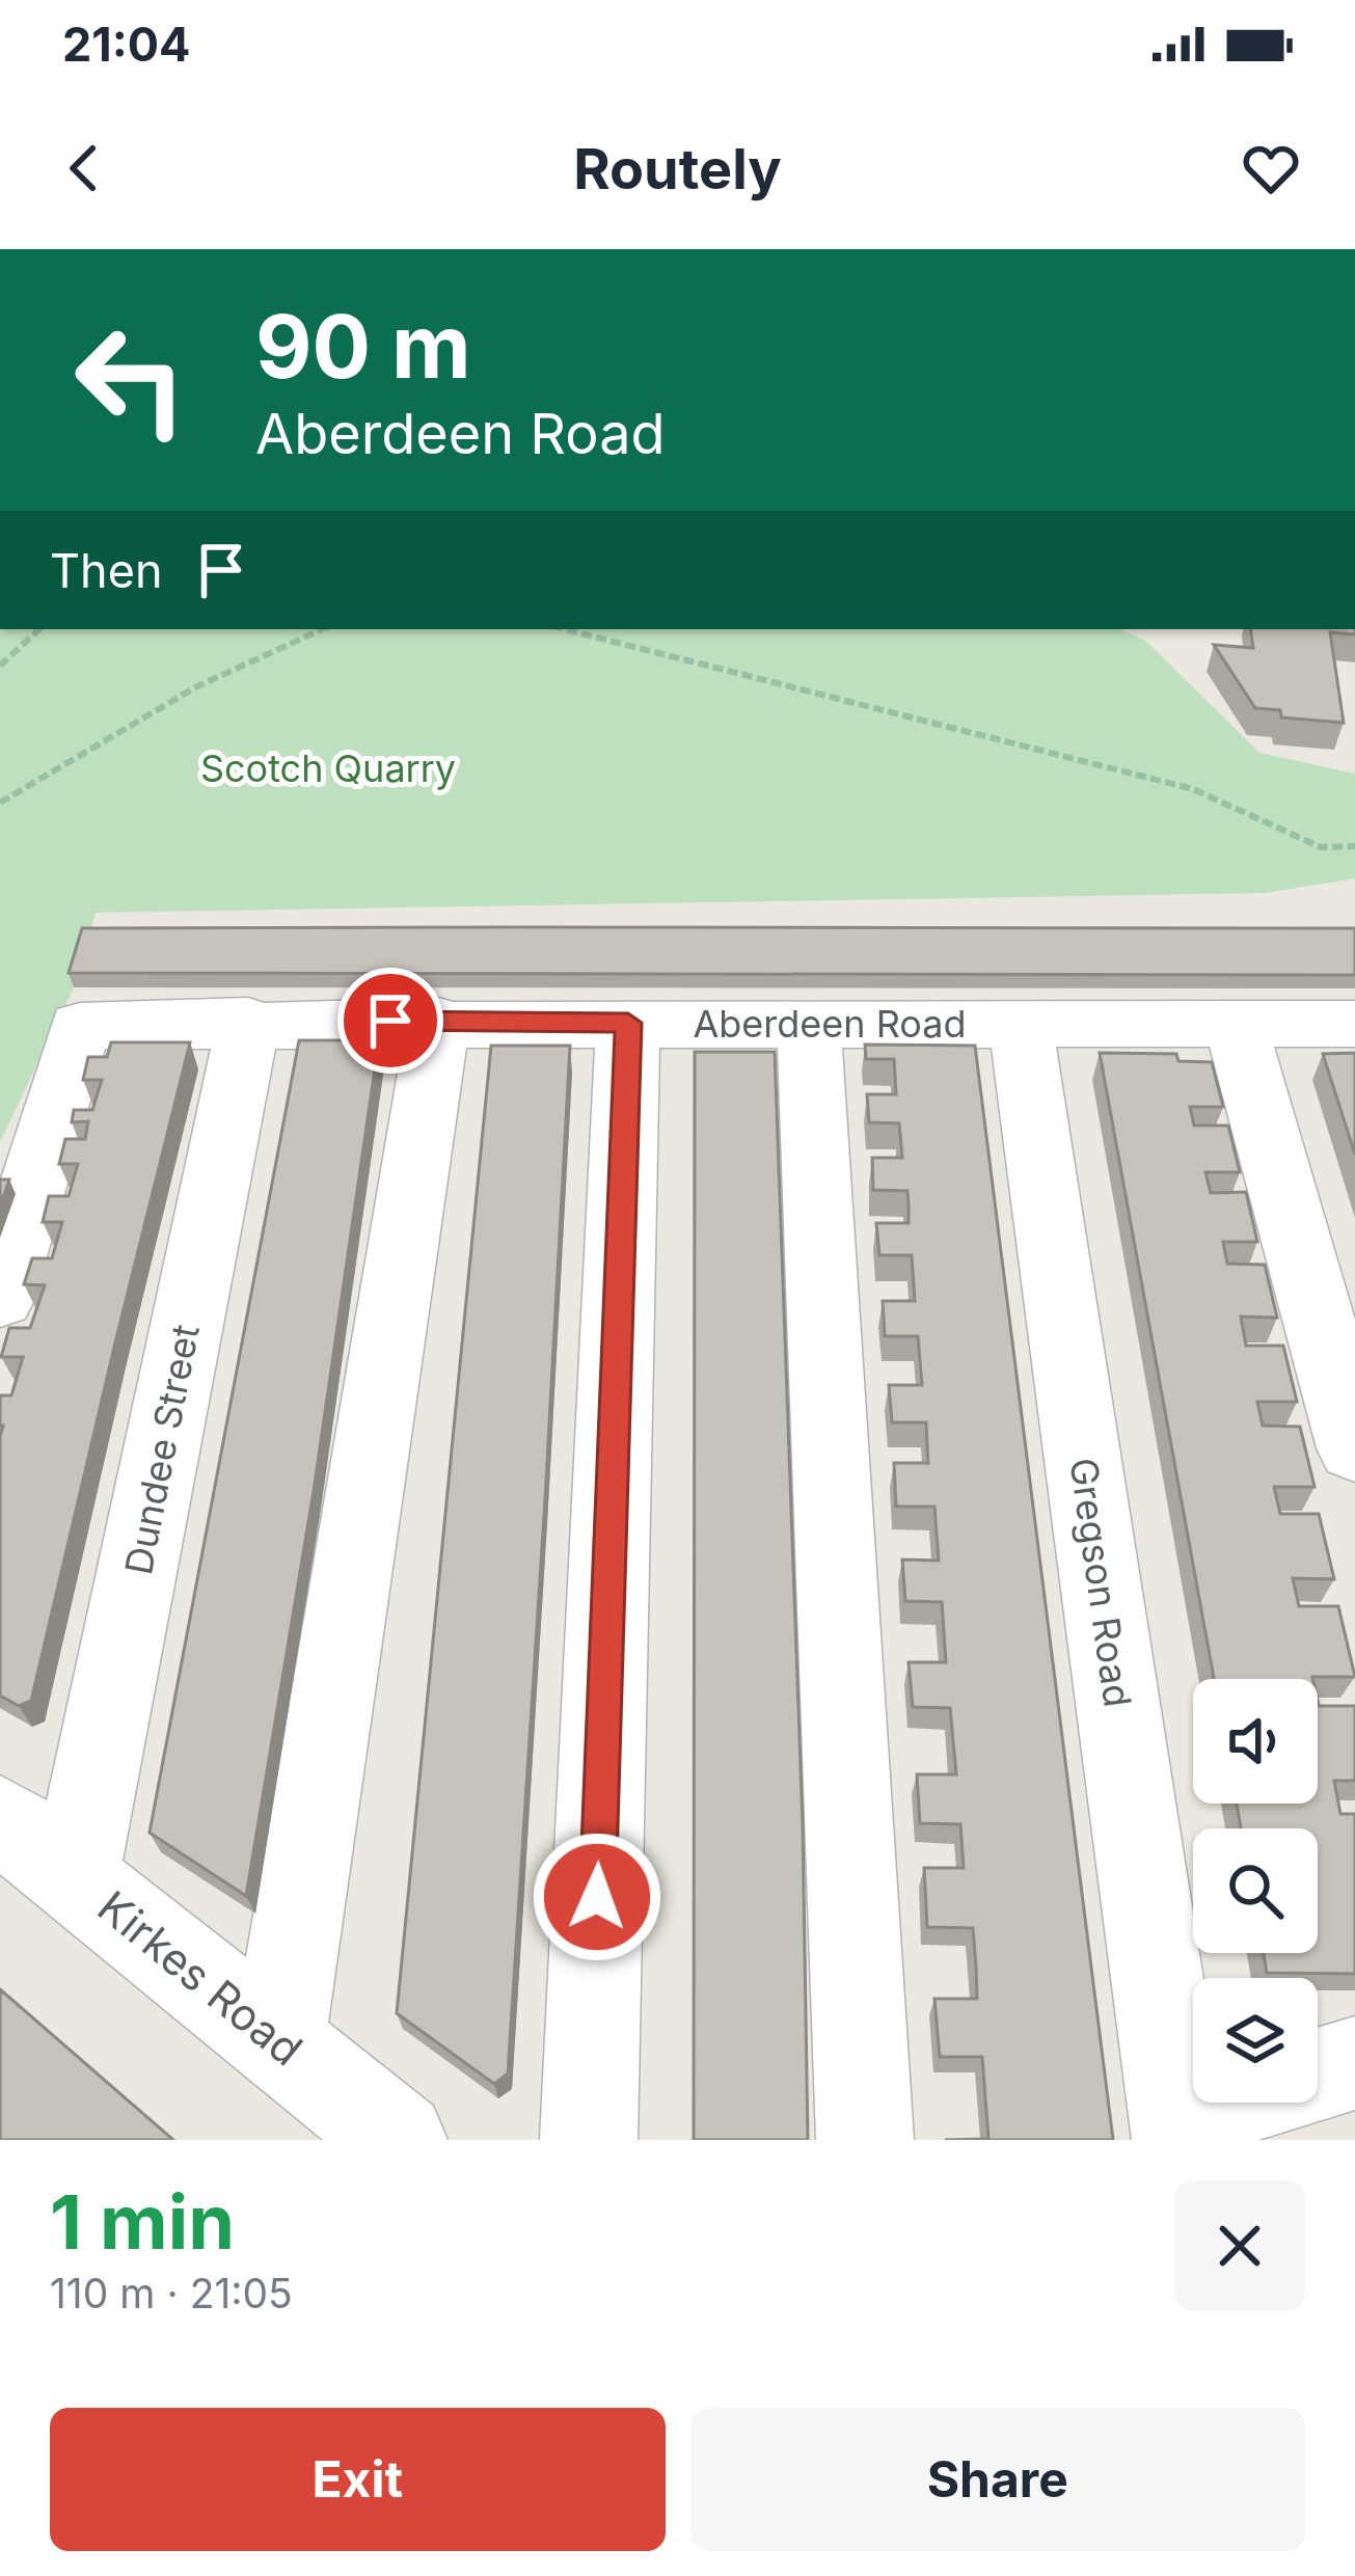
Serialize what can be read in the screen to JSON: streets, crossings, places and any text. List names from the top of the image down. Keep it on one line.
{"streets":{"street":["Aberdeen Road","Dundee Street","Gregson Road","Kirkes Road"]},"crossings":[["Aberdeen Road","Dundee Street"],["Aberdeen Road","Gregson Road"],["Dundee Street","Kirkes Road"]],"parks":["Scotch Quarry"],"page":{"status":"21:04","header":"Routely","turn":["90 m","Aberdeen Road"],"then":"Then","heading":["1 min","110 m · 21:05"],"buttons":["Exit","Share"]}}
